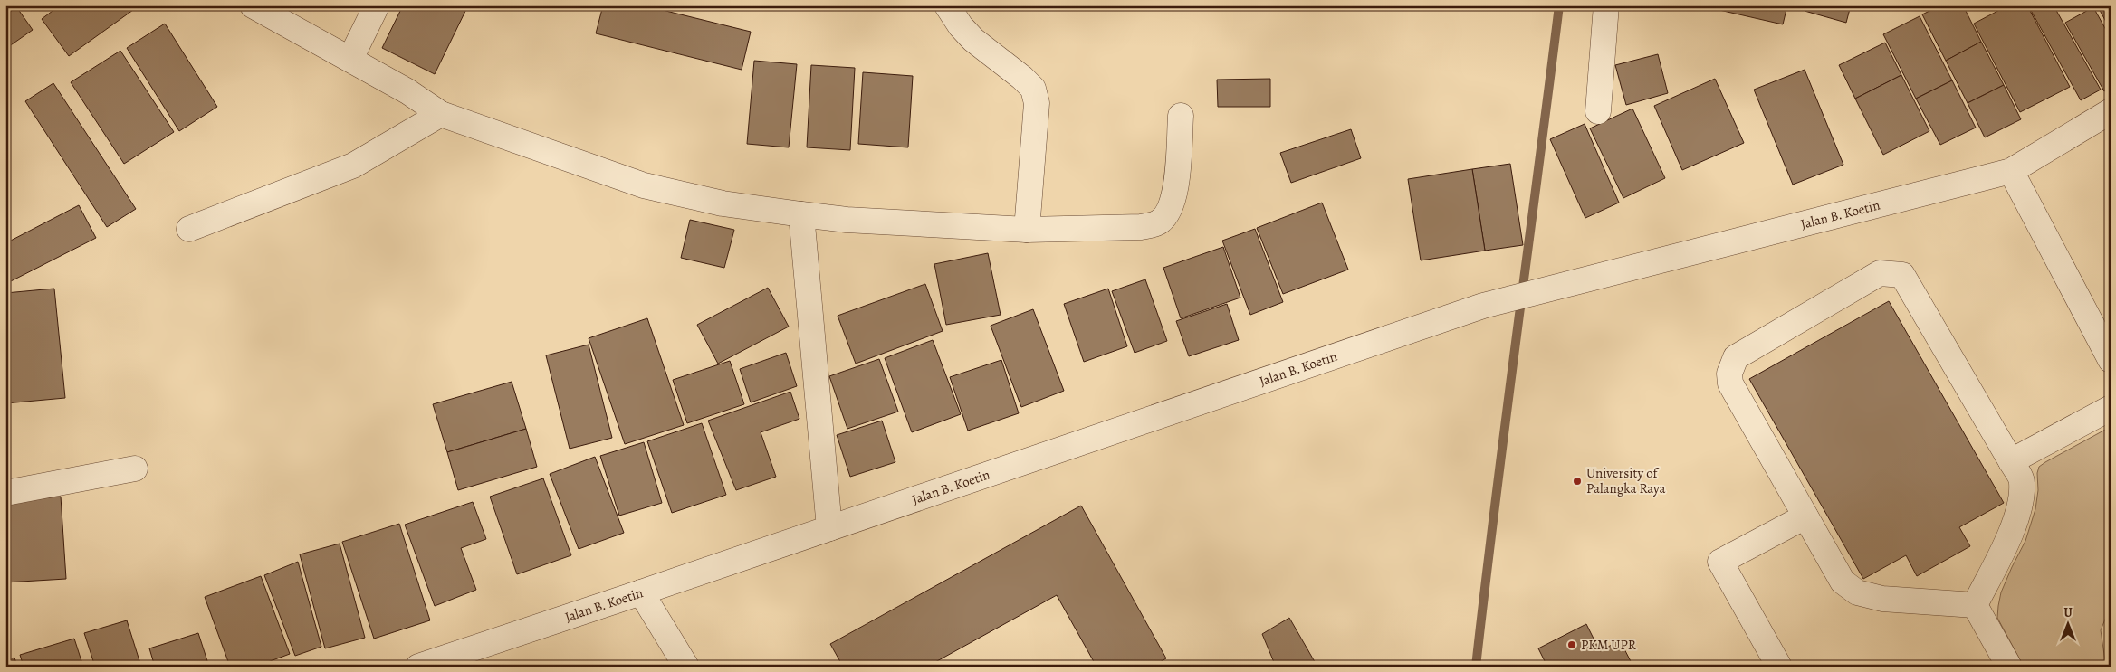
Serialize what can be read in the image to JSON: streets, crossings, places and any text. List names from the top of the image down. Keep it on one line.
{"streets":{"street":["Jalan B. Koetin"]},"places":["University of Palangka Raya","PKM UPR"],"north":"top"}
